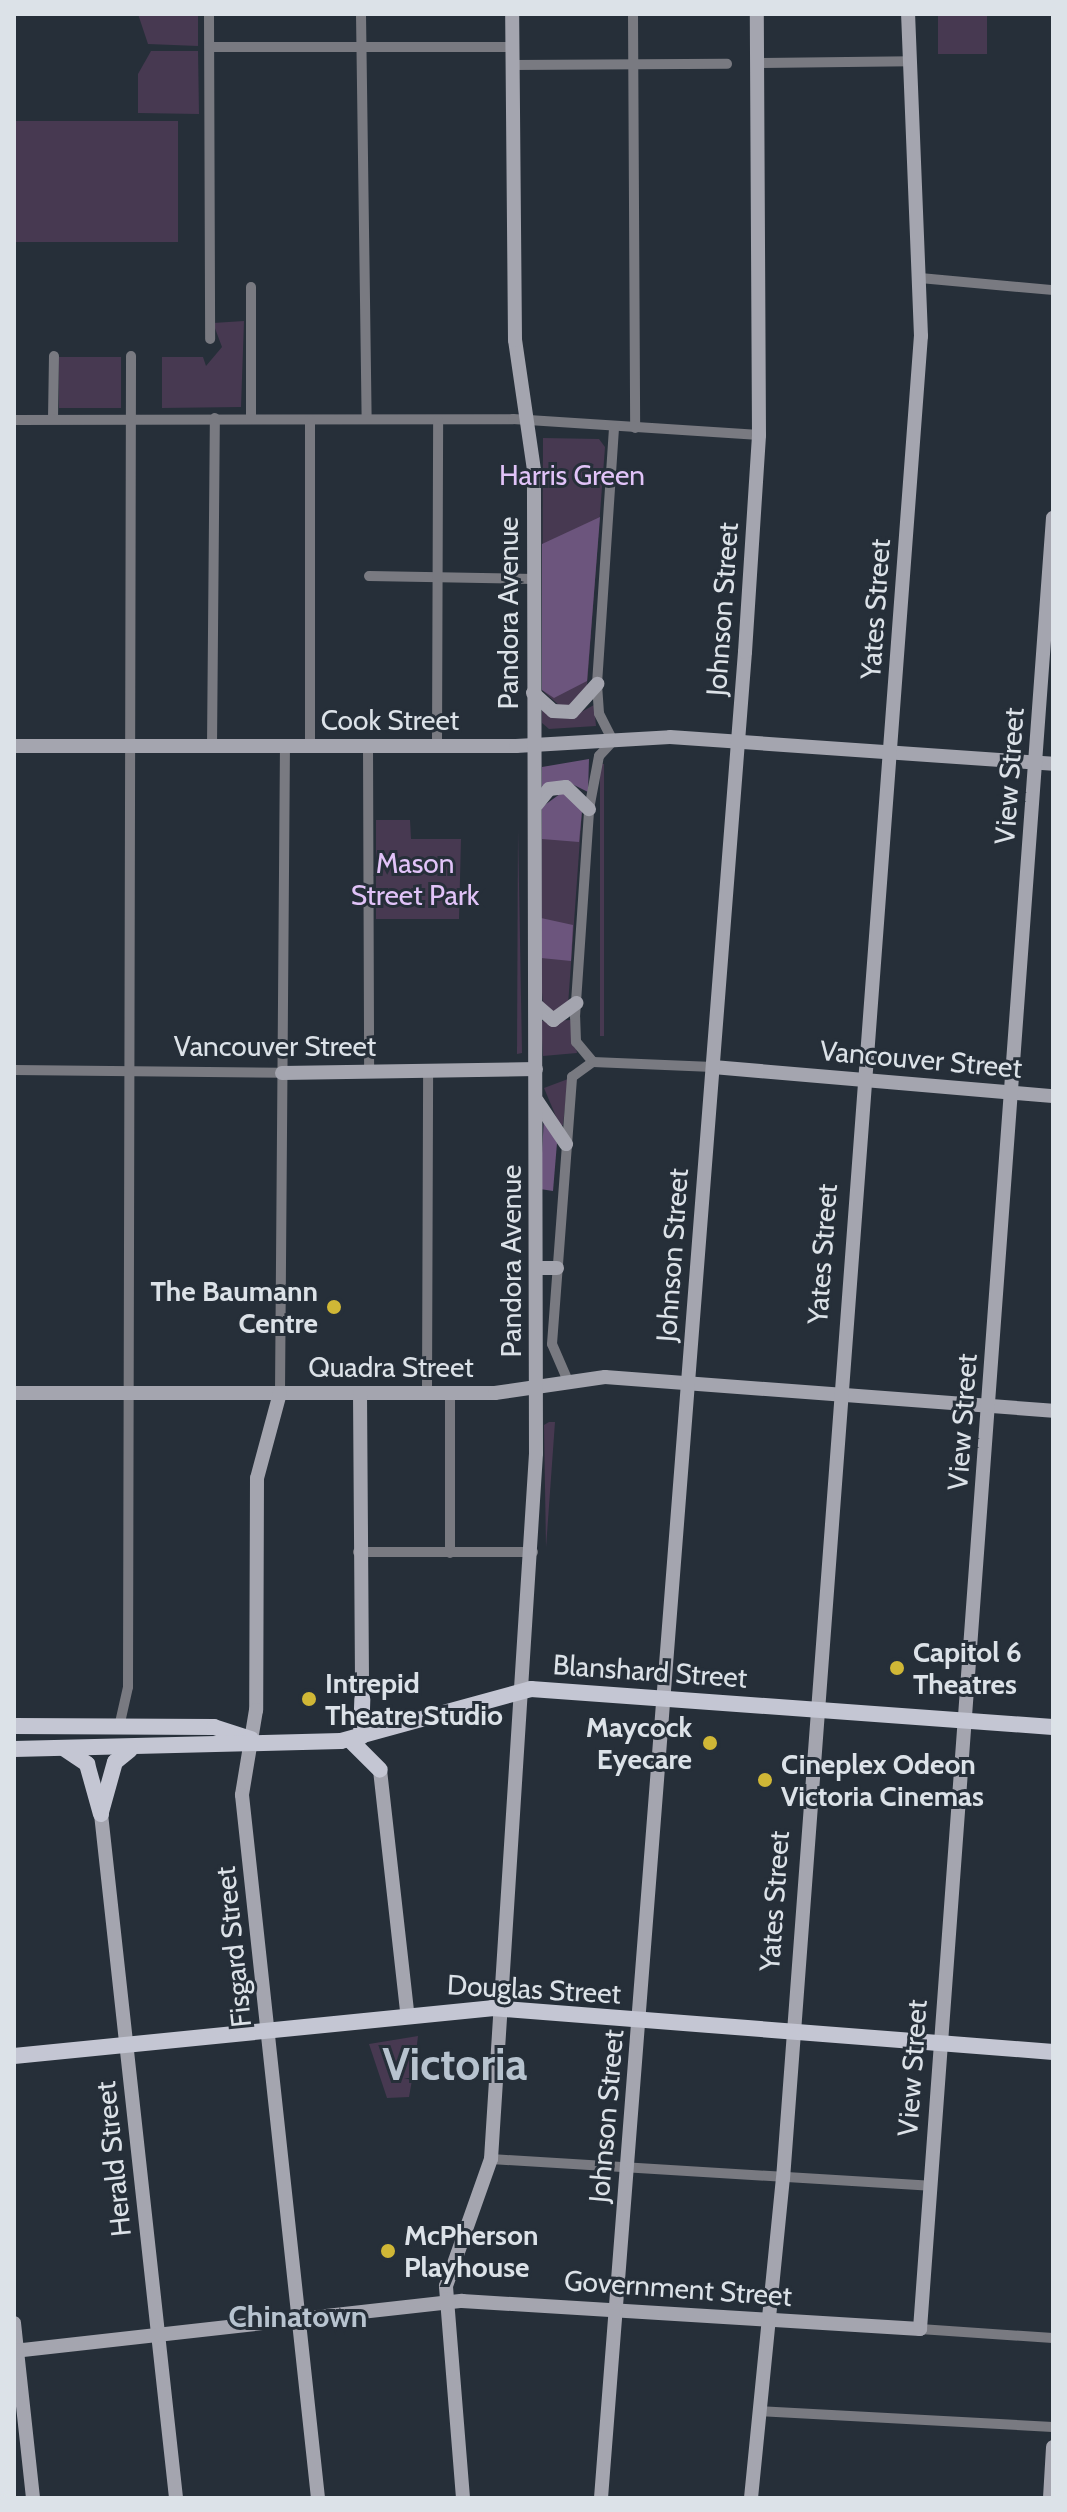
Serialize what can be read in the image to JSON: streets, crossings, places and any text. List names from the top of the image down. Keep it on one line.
{"streets":{"main road":["Johnson Street","Yates Street","Pandora Avenue","Cook Street","View Street","Vancouver Street","Quadra Street","Blanshard Street","Fisgard Street","Douglas Street","Herald Street","Government Street"]},"crossings":[["Johnson Street","Cook Street"],["Johnson Street","Vancouver Street"],["Johnson Street","Quadra Street"],["Johnson Street","Blanshard Street"],["Johnson Street","Douglas Street"],["Johnson Street","Government Street"],["Yates Street","Cook Street"],["Yates Street","Vancouver Street"],["Yates Street","Quadra Street"],["Yates Street","Blanshard Street"],["Yates Street","Douglas Street"],["Yates Street","Government Street"],["Pandora Avenue","Cook Street"],["Pandora Avenue","Vancouver Street"],["Pandora Avenue","Quadra Street"],["Pandora Avenue","Blanshard Street"],["Pandora Avenue","Douglas Street"],["Pandora Avenue","Government Street"],["Cook Street","View Street"],["View Street","Vancouver Street"],["View Street","Quadra Street"],["View Street","Blanshard Street"],["View Street","Douglas Street"],["View Street","Government Street"],["Quadra Street","Fisgard Street"],["Blanshard Street","Fisgard Street"],["Fisgard Street","Douglas Street"],["Fisgard Street","Government Street"],["Douglas Street","Herald Street"],["Herald Street","Government Street"]],"districts":["Victoria","Chinatown"],"parks":["Harris Green","Mason Street Park"],"places":["The Baumann Centre","Capitol 6 Theatres","Intrepid Theatre Studio","Maycock Eyecare","Cineplex Odeon Victoria Cinemas","McPherson Playhouse"]}
